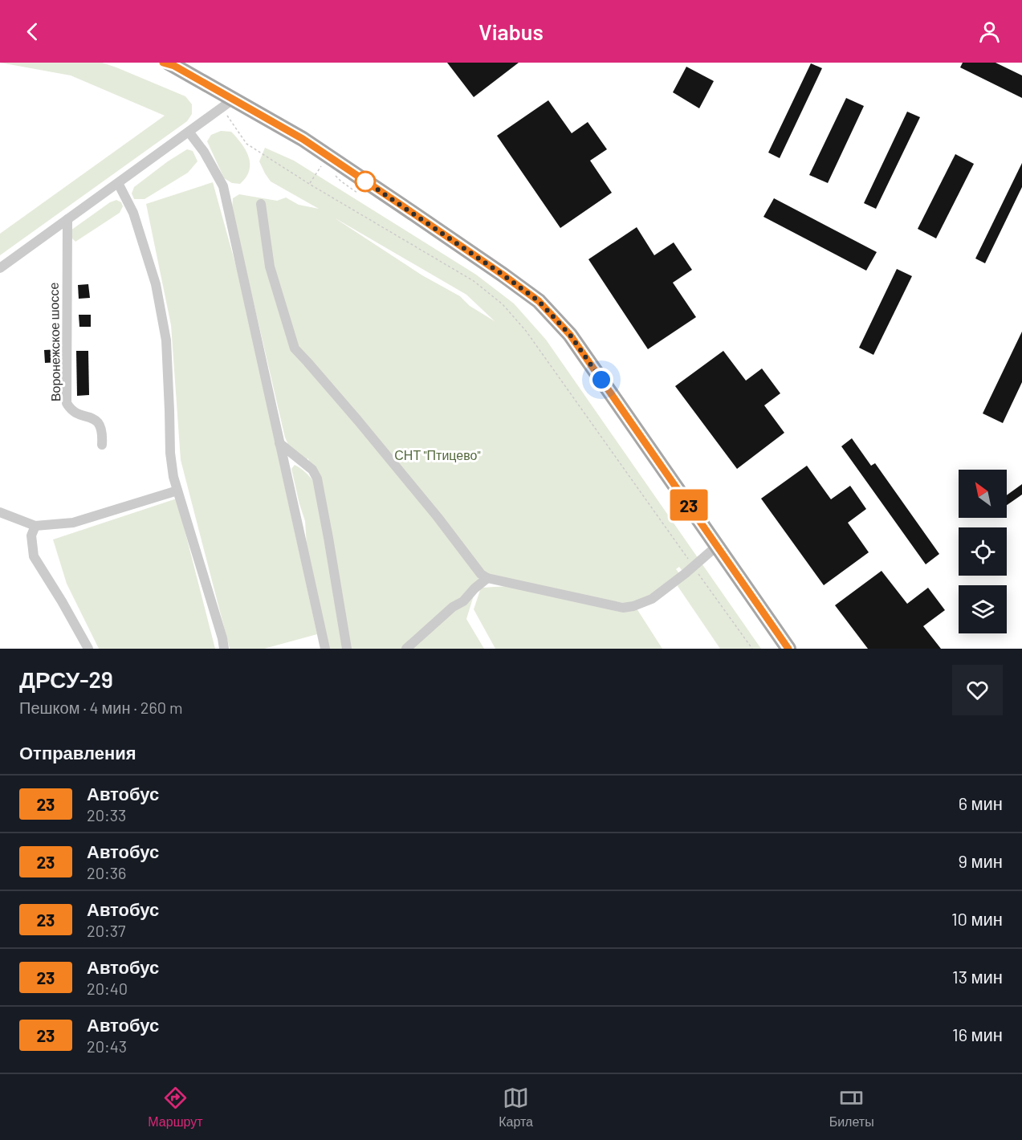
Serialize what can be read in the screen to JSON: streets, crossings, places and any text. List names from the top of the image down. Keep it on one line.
{"streets":{"street":["Воронежское шоссе"]},"parks":["СНТ \"Птицево\""],"lines":["bus line 23"],"north":"top left","page":{"header":"Viabus","on_map":"23","heading":[["ДРСУ-29","Пешком · 4 мин · 260 m"],"Отправления"],"list":[{"mark":"23","name":"Автобус","note":"20:33","value":"6 мин"},{"mark":"23","name":"Автобус","note":"20:36","value":"9 мин"},{"mark":"23","name":"Автобус","note":"20:37","value":"10 мин"},{"mark":"23","name":"Автобус","note":"20:40","value":"13 мин"},{"mark":"23","name":"Автобус","note":"20:43","value":"16 мин"}],"tabs":["Маршрут","Карта","Билеты"]}}
